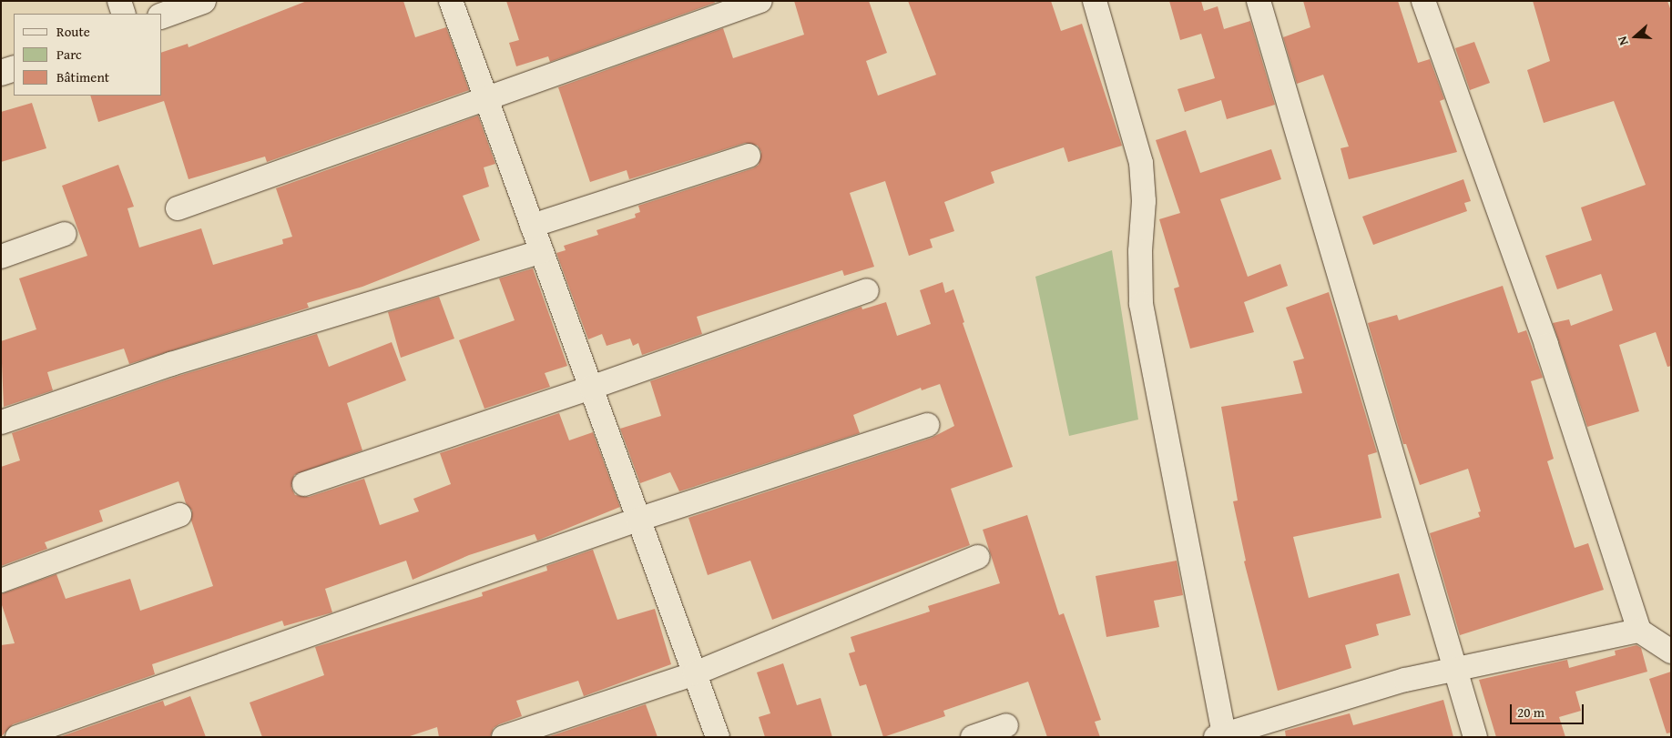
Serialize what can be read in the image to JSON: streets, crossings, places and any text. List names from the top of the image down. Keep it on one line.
{"legend":["Route","Parc","Bâtiment"],"scale_bar":"20 m","north":"left"}
